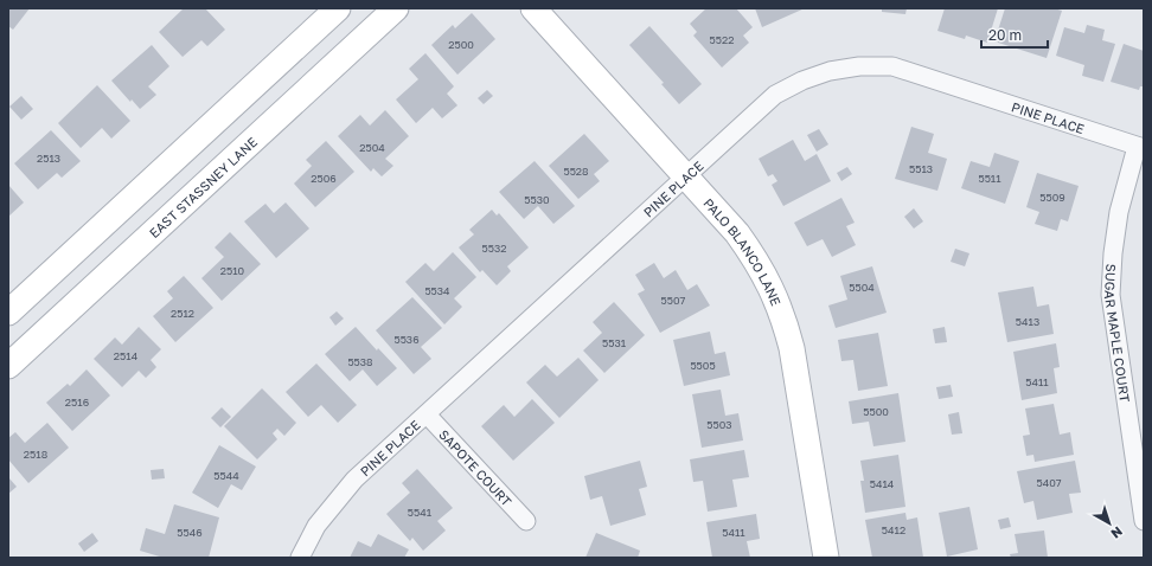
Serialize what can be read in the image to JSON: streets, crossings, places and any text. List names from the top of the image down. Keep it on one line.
{"streets":{"main road":["EAST STASSNEY LANE","PALO BLANCO LANE"],"street":["PINE PLACE","SUGAR MAPLE COURT","SAPOTE COURT"]},"crossings":[["PINE PLACE","PALO BLANCO LANE"],["PINE PLACE","SUGAR MAPLE COURT"],["PINE PLACE","SAPOTE COURT"]],"house_numbers":["5522","2500","2504","2513","5513","5528","2506","5511","5509","5530","5532","2510","5504","5534","5507","2512","5413","5536","5531","2514","5538","5505","5411","2516","5500","5503","2518","5544","5407","5414","5541","5412","5546","5411"],"scale_bar":"20 m","north":"bottom right"}
